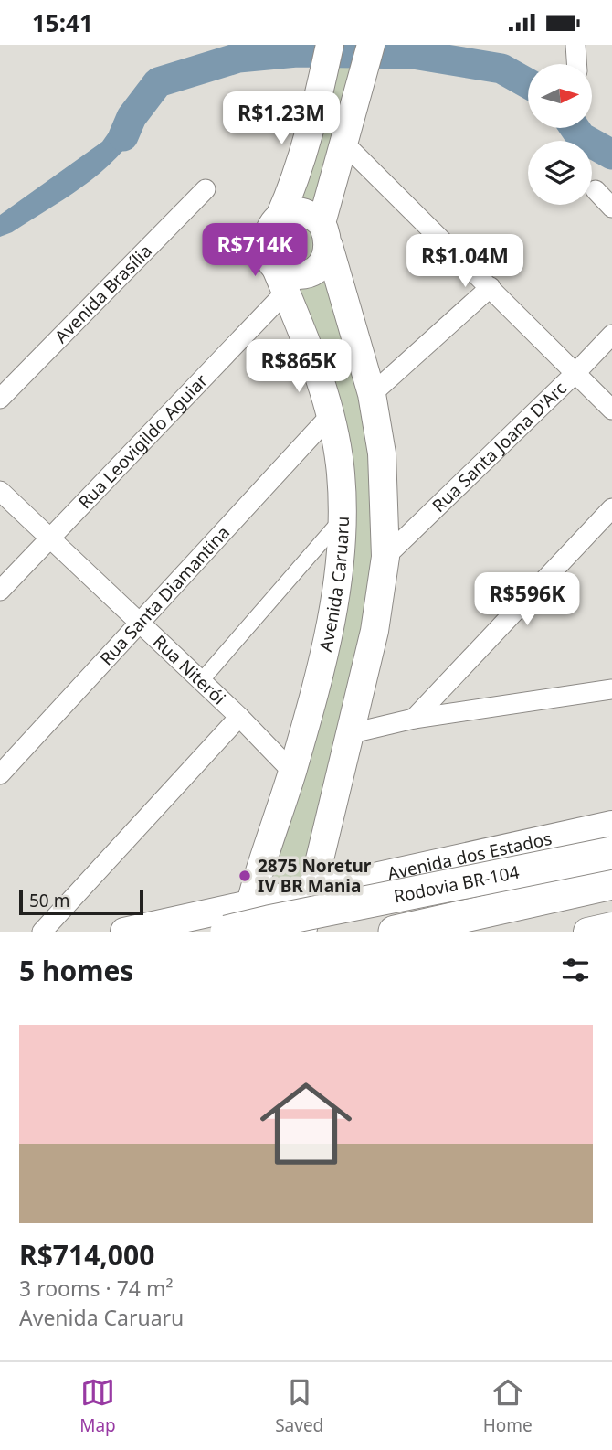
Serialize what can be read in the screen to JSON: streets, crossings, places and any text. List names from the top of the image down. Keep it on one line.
{"streets":{"highway":["Rodovia BR-104"],"main road":["Avenida Caruaru","Avenida dos Estados"],"street":["Avenida Brasília","Rua Leovigildo Aguiar","Rua Santa Joana D'Arc","Rua Santa Diamantina","Rua Niterói"]},"crossings":[["Rua Leovigildo Aguiar","Avenida Caruaru"],["Rua Leovigildo Aguiar","Rua Niterói"],["Avenida Caruaru","Rua Santa Diamantina"],["Avenida Caruaru","Rua Niterói"],["Avenida Caruaru","Avenida dos Estados"],["Rua Santa Diamantina","Rua Niterói"]],"places":["2875 Noretur IV BR Mania"],"scale_bar":"50 m","north":"right","page":{"status":"15:41","price":["R$1.23M","R$714K","R$1.04M","R$865K","R$596K"],"scale":"50 m","heading":"5 homes","list":[{"name":"R$714,000","note":"3 rooms · 74 m² · Avenida Caruaru"}],"tabs":["Map","Saved","Home"]}}
